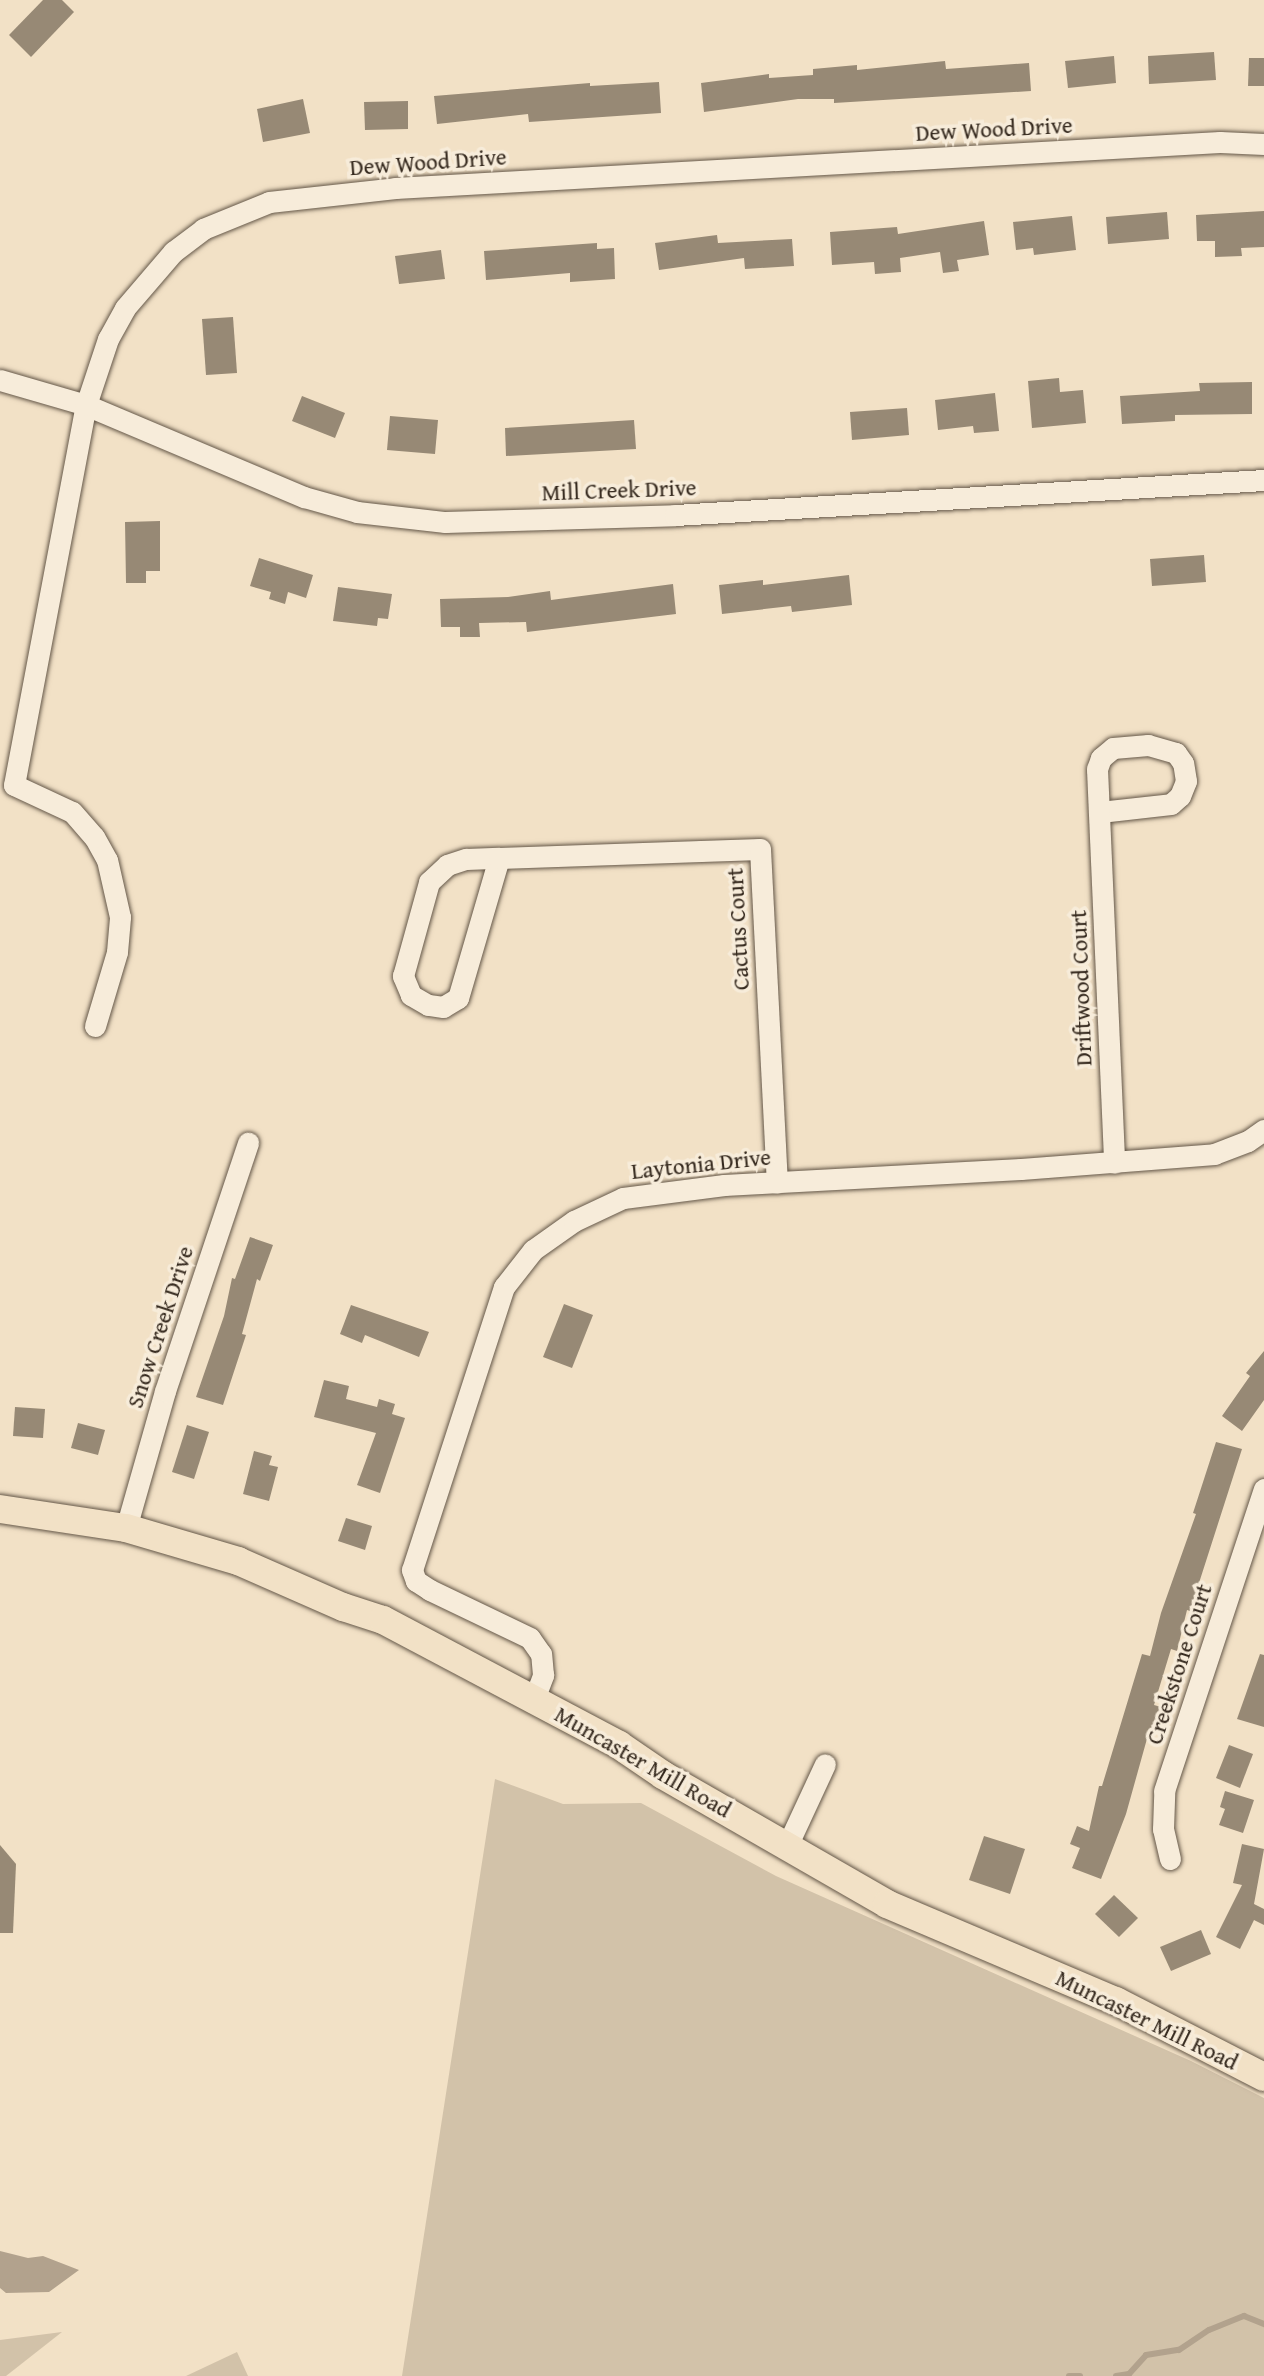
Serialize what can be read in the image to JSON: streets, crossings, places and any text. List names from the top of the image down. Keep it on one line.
{"streets":{"main road":["Muncaster Mill Road"],"street":["Dew Wood Drive","Mill Creek Drive","Cactus Court","Driftwood Court","Laytonia Drive","Snow Creek Drive","Creekstone Court"]},"crossings":[["Dew Wood Drive","Mill Creek Drive"],["Cactus Court","Laytonia Drive"],["Driftwood Court","Laytonia Drive"],["Laytonia Drive","Muncaster Mill Road"],["Snow Creek Drive","Muncaster Mill Road"]]}
